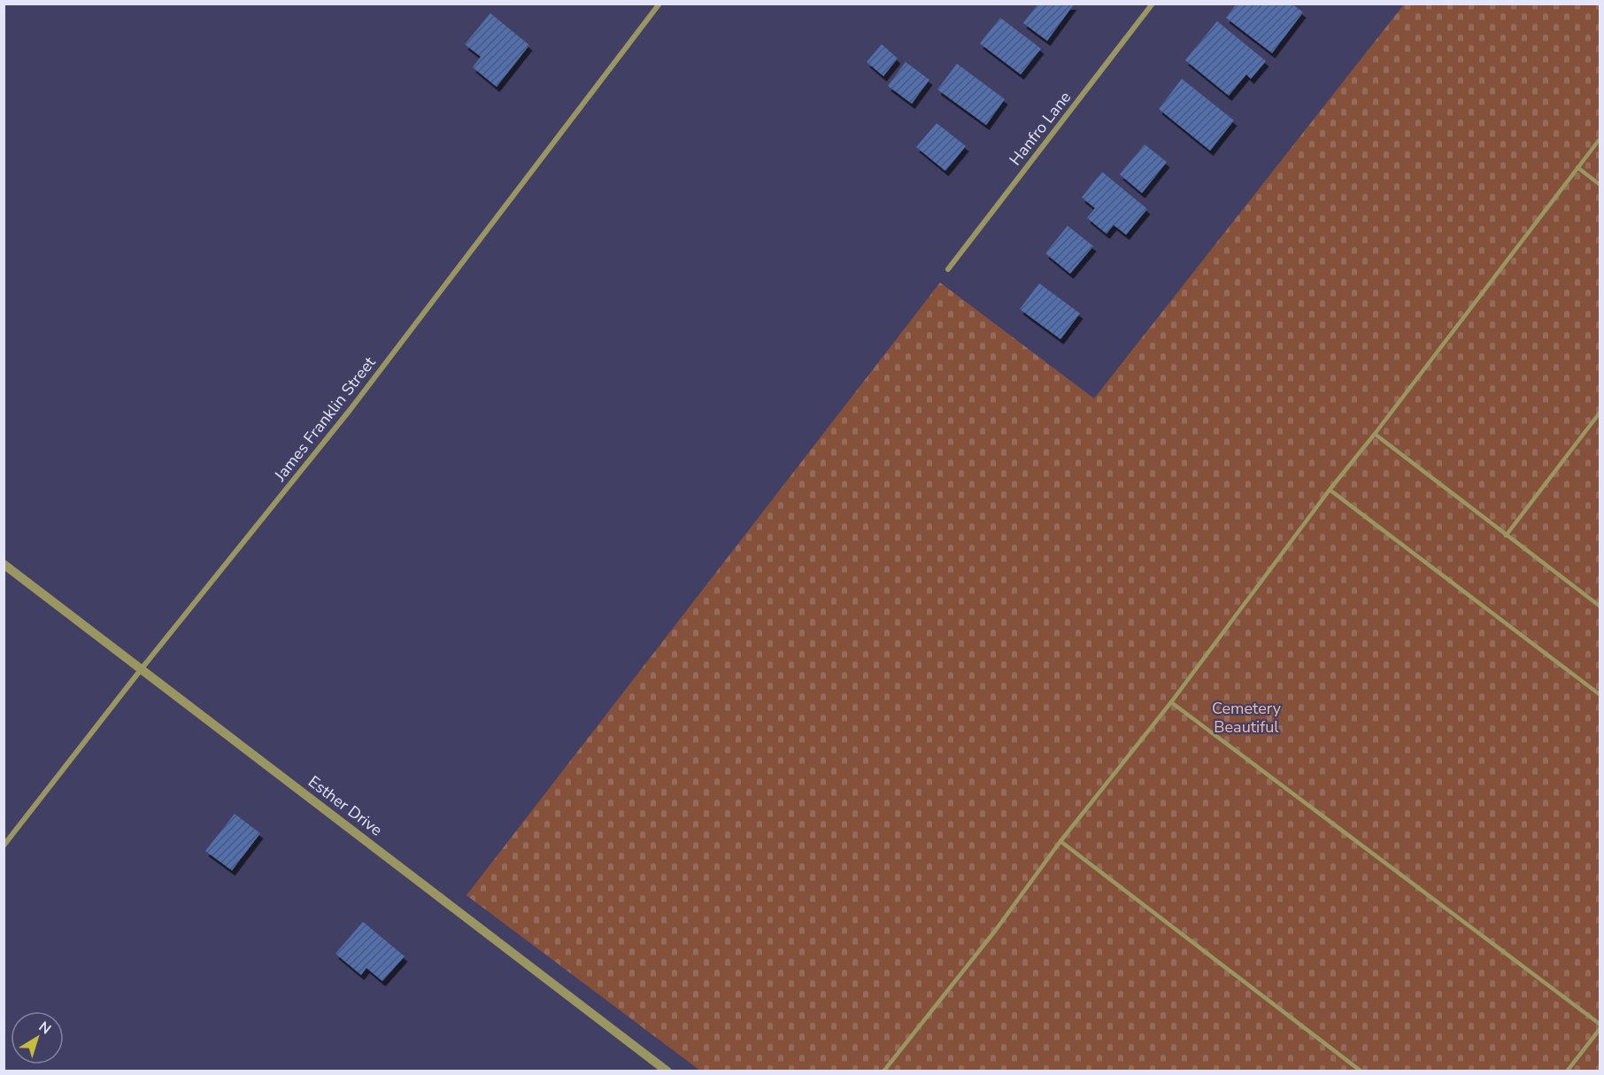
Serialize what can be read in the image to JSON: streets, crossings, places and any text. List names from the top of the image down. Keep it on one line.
{"streets":{"street":["Hanfro Lane","James Franklin Street","Esther Drive"]},"crossings":[["James Franklin Street","Esther Drive"]],"parks":["Cemetery Beautiful"],"north":"top right"}
